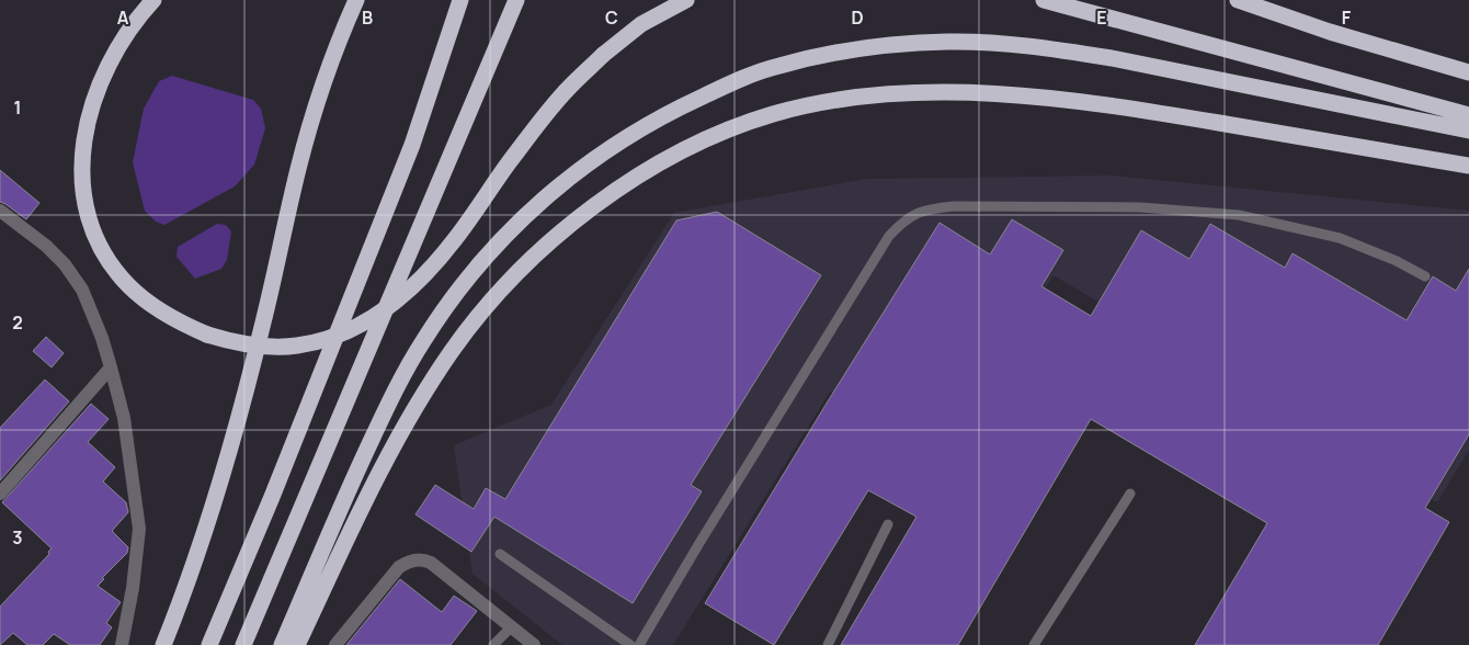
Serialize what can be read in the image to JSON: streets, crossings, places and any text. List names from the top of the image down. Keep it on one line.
{"grid":{"columns":["A","B","C","D","E","F"],"rows":["1","2","3"]}}
